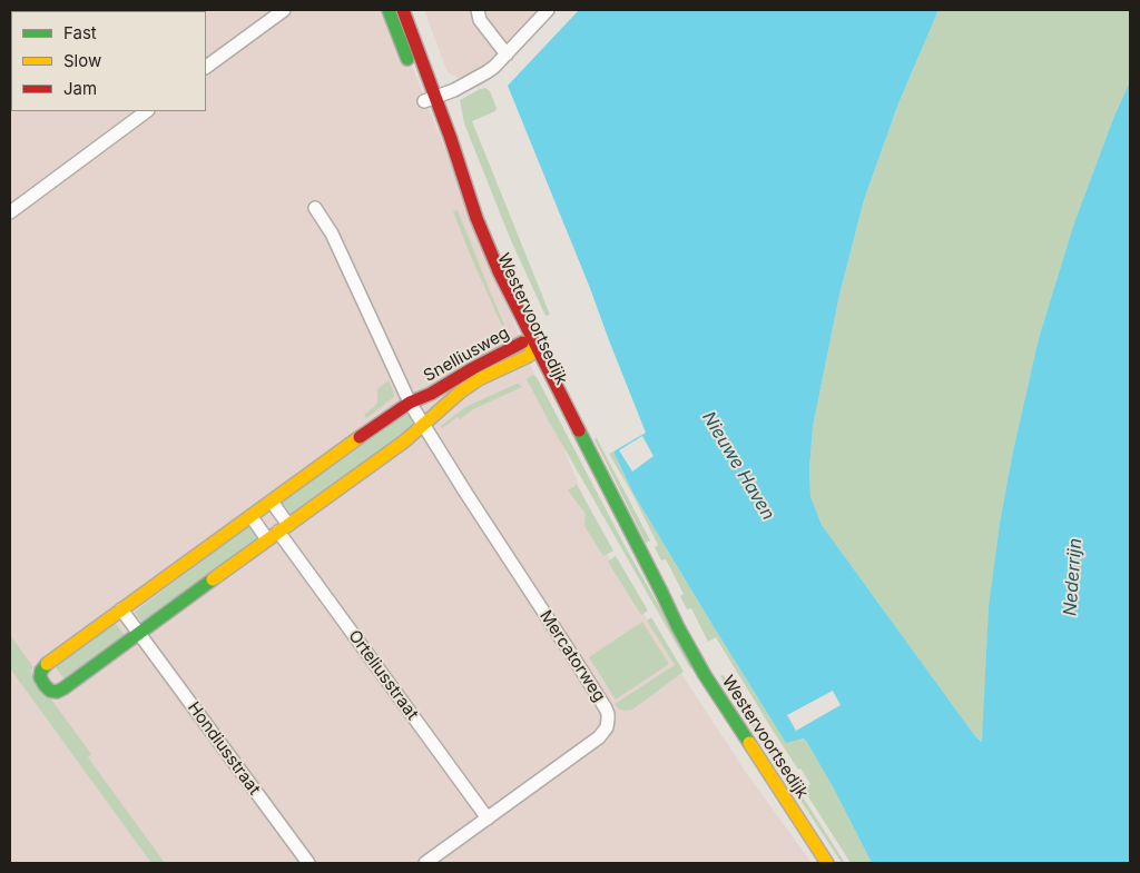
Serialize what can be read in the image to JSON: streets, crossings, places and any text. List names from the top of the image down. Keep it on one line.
{"streets":{"street":["Westervoortsedijk","Snelliusweg","Mercatorweg","Orteliusstraat","Hondiusstraat"]},"crossings":[["Westervoortsedijk","Snelliusweg"],["Snelliusweg","Mercatorweg"],["Snelliusweg","Orteliusstraat"],["Snelliusweg","Hondiusstraat"],["Mercatorweg","Orteliusstraat"]],"water":["Nieuwe Haven","Nederrijn"],"legend":["Fast","Slow","Jam"]}
